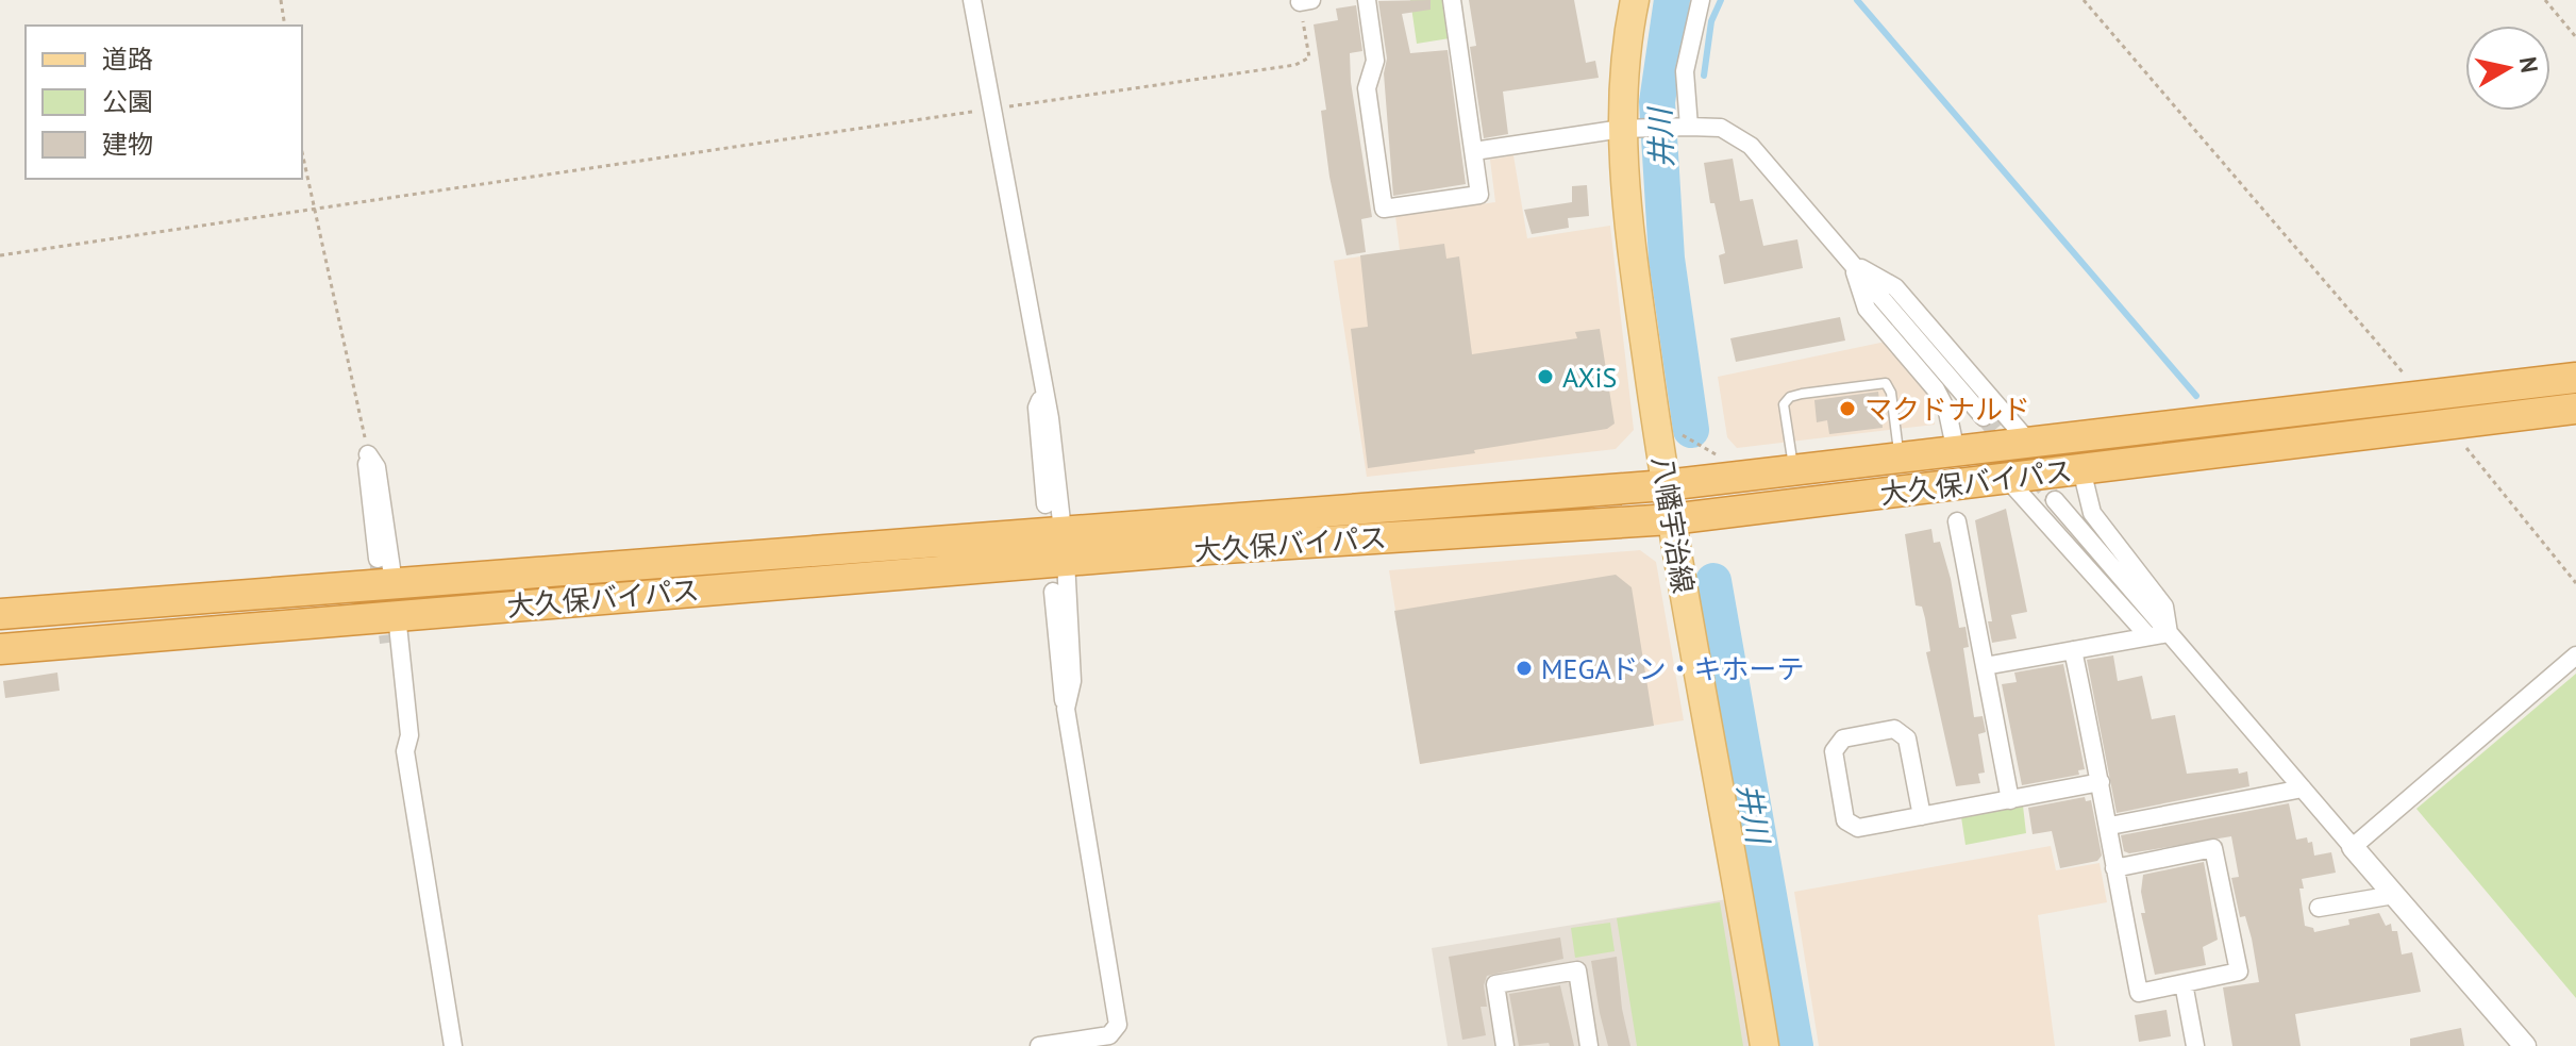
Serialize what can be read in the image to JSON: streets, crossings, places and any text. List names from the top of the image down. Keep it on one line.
{"streets":{"highway":["大久保バイパス"],"main road":["八幡宇治線"]},"crossings":[["大久保バイパス","八幡宇治線"]],"water":["井川"],"places":["AXiS","マクドナルド","MEGAドン・キホーテ"],"legend":["道路","公園","建物"],"north":"right"}
